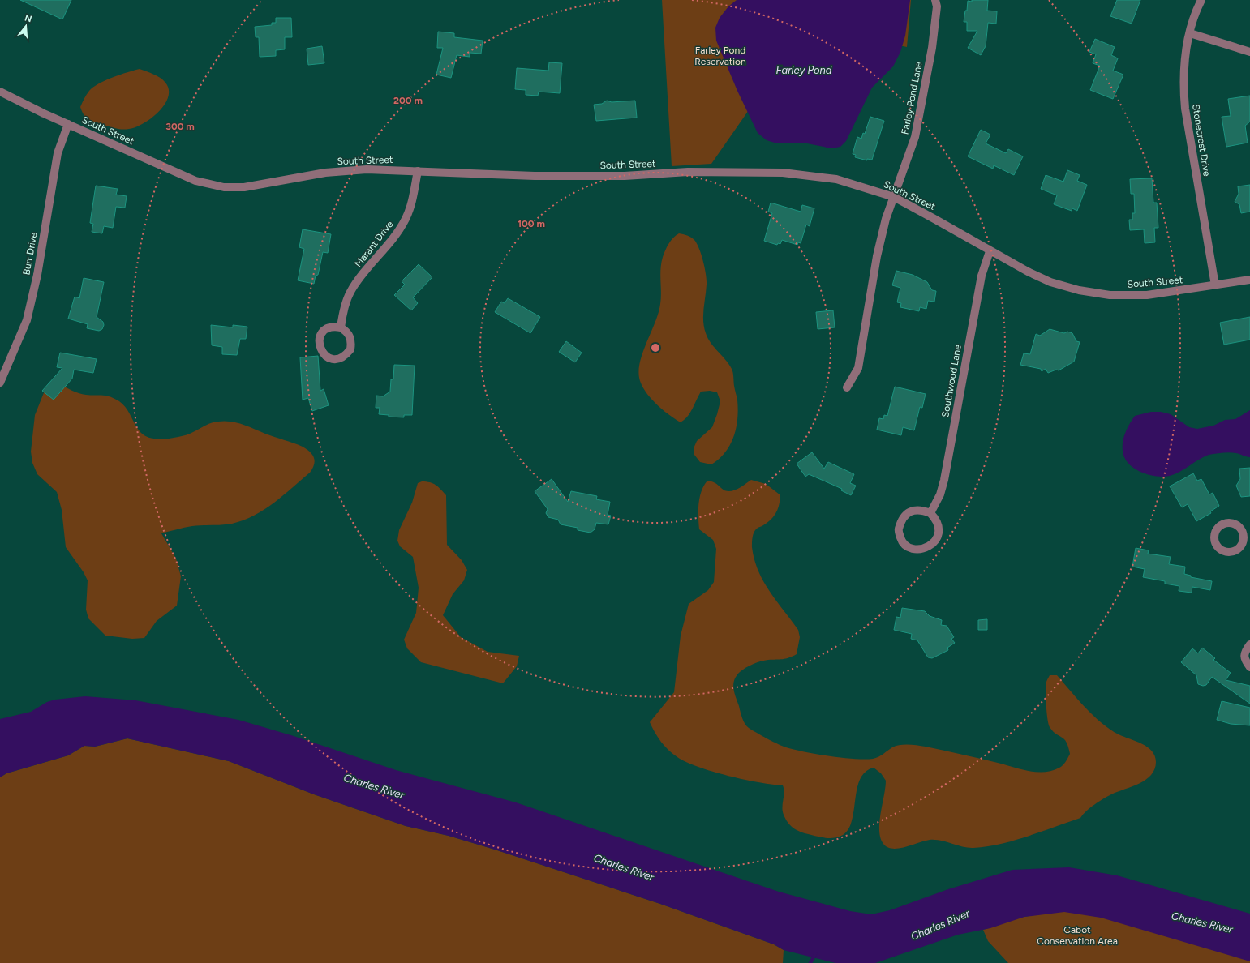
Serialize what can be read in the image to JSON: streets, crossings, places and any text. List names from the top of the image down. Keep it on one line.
{"streets":{"street":["Farley Pond Lane","South Street","Stonecrest Drive","Marant Drive","Burr Drive","Southwood Lane"]},"crossings":[["Farley Pond Lane","South Street"],["South Street","Stonecrest Drive"],["South Street","Marant Drive"],["South Street","Burr Drive"],["South Street","Southwood Lane"]],"water":["Farley Pond","Charles River"],"parks":["Farley Pond Reservation","Cabot Conservation Area"],"north":"top","rings":["200 m","300 m","100 m"]}
